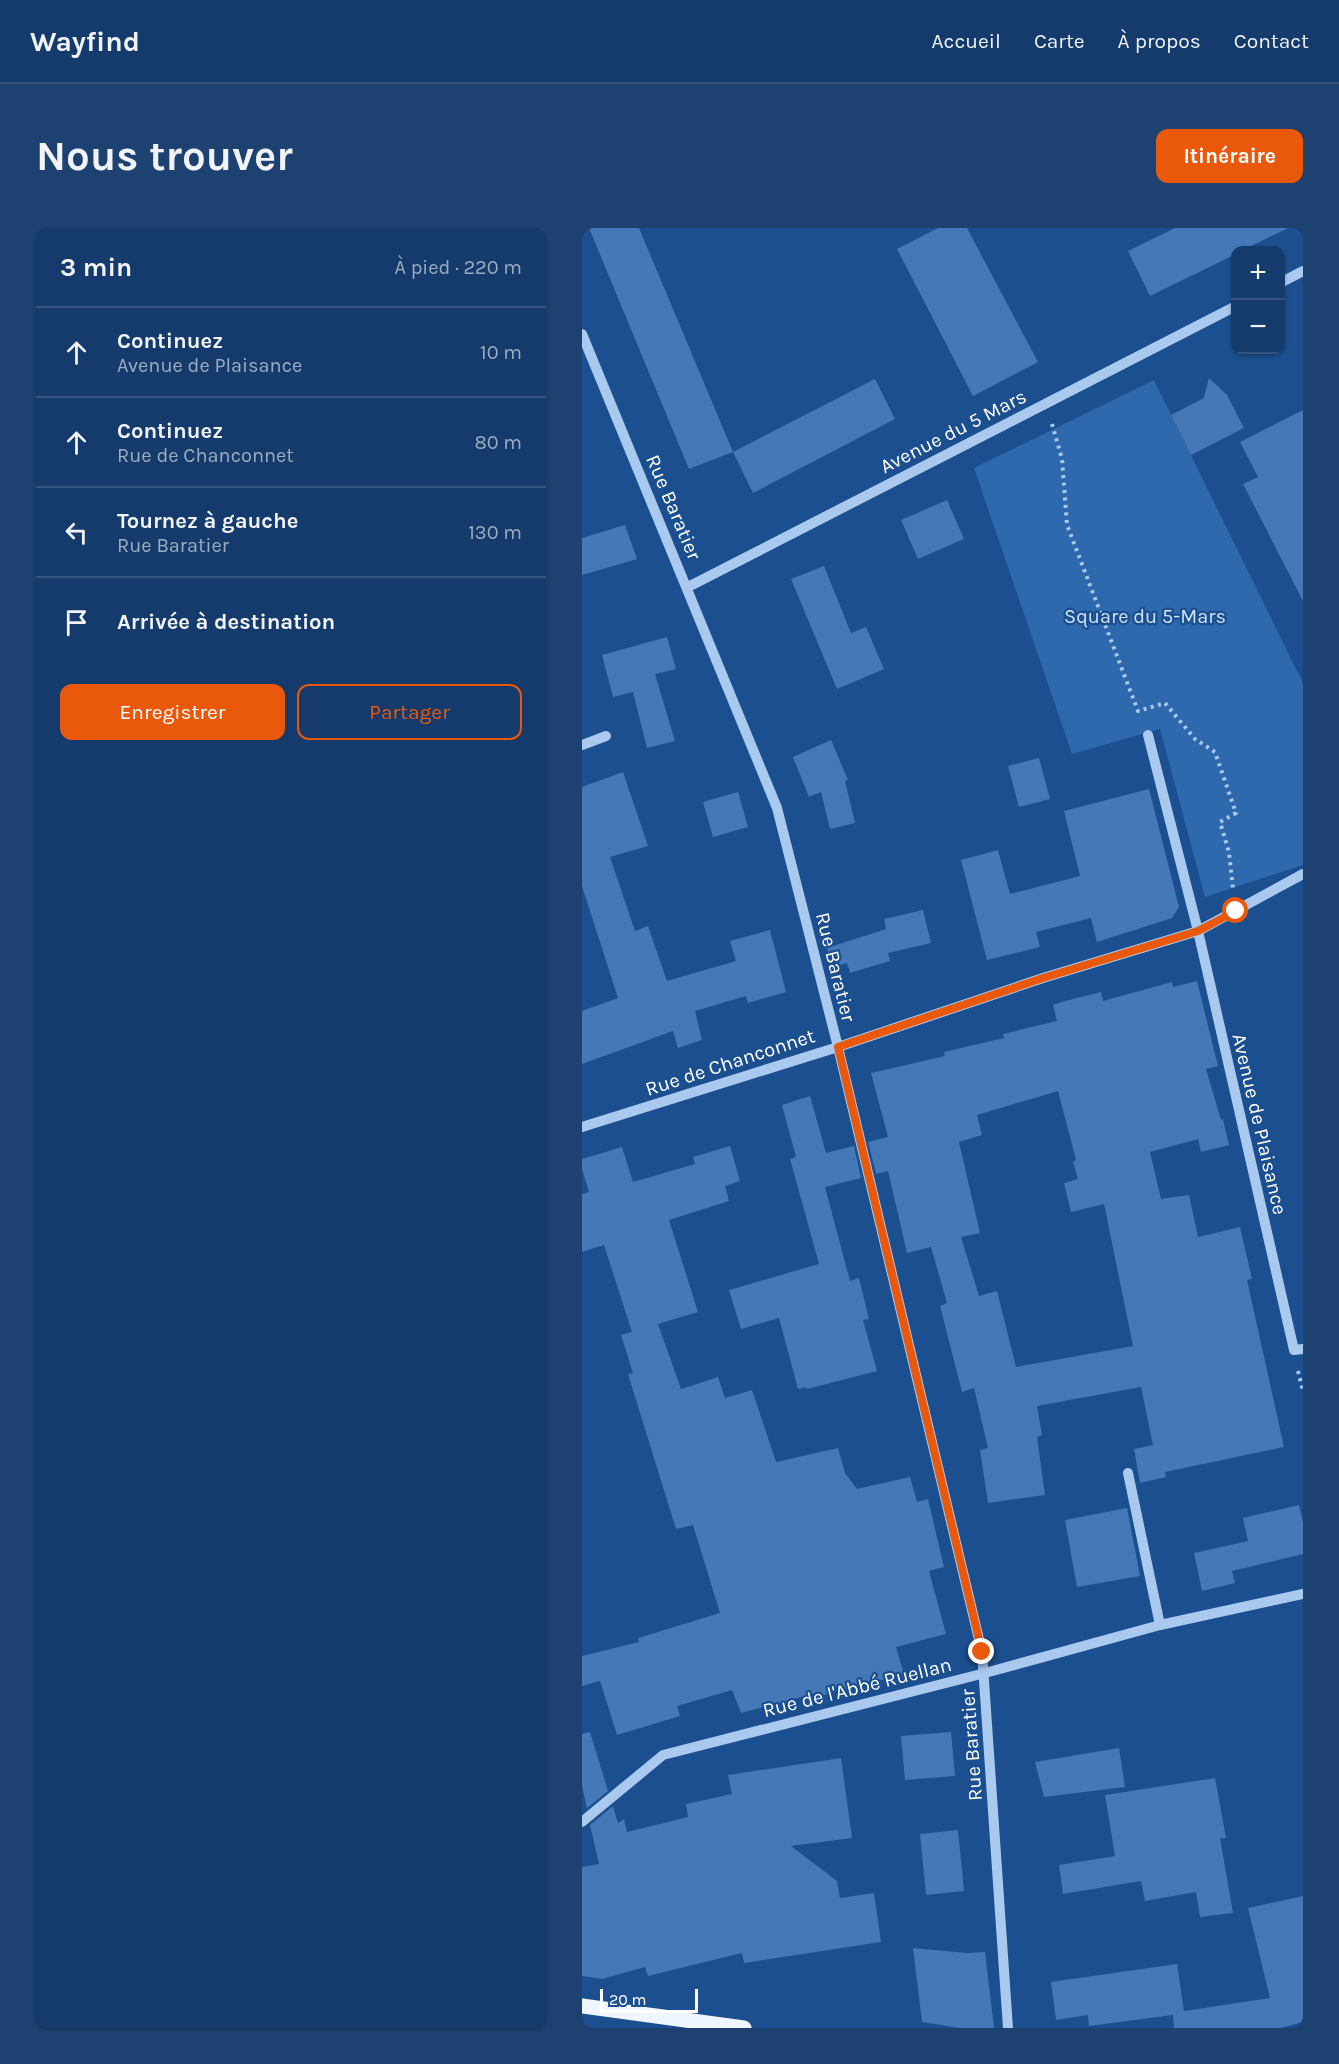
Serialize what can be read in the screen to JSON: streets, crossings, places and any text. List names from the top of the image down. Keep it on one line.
{"streets":{"street":["Avenue du 5 Mars","Rue Baratier","Rue de Chanconnet","Avenue de Plaisance","Rue de l'Abbé Ruellan"]},"crossings":[["Avenue du 5 Mars","Rue Baratier"],["Rue Baratier","Rue de Chanconnet"],["Rue Baratier","Rue de l'Abbé Ruellan"],["Rue de Chanconnet","Avenue de Plaisance"]],"parks":["Square du 5-Mars"],"scale_bar":"20 m","page":{"header":"Wayfind","nav":["Accueil","Carte","À propos","Contact"],"buttons":["Itinéraire",["Enregistrer","Partager"]],"title":"Nous trouver","heading":["3 min","À pied · 220 m"],"map_buttons":["+","−"],"list":[["Continuez","Avenue de Plaisance","10 m"],["Continuez","Rue de Chanconnet","80 m"],["Tournez à gauche","Rue Baratier","130 m"],"Arrivée à destination"],"scale":"20 m"}}
